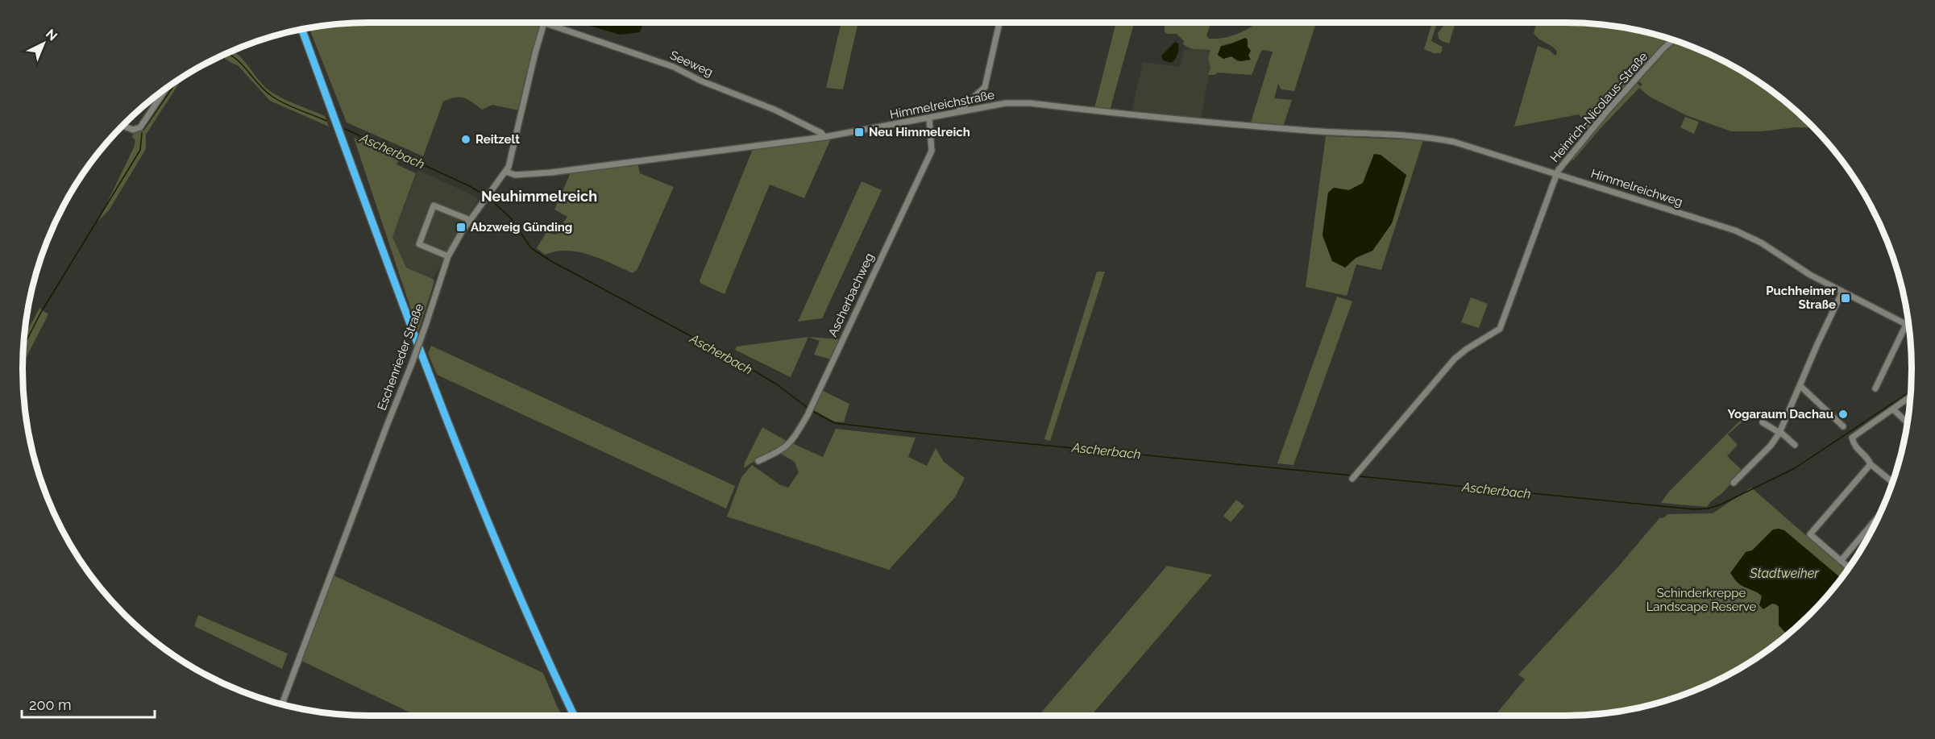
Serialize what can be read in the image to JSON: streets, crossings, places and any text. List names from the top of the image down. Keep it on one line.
{"streets":{"street":["Seeweg","Himmelreichstraße","Heinrich-Nicolaus-Straße","Himmelreichweg","Ascherbachweg","Eschenrieder Straße"]},"crossings":[["Seeweg","Himmelreichstraße"],["Seeweg","Eschenrieder Straße"],["Himmelreichstraße","Himmelreichweg"],["Himmelreichstraße","Ascherbachweg"],["Himmelreichstraße","Eschenrieder Straße"],["Heinrich-Nicolaus-Straße","Himmelreichweg"]],"districts":["Neuhimmelreich"],"water":["Ascherbach","Stadtweiher"],"parks":["Schinderkreppe Landscape Reserve"],"places":{"transit":["Neu Himmelreich","Abzweig Günding","Puchheimer Straße"],"other":["Reitzelt","Yogaraum Dachau"]},"scale_bar":"200 m","north":"top right"}
